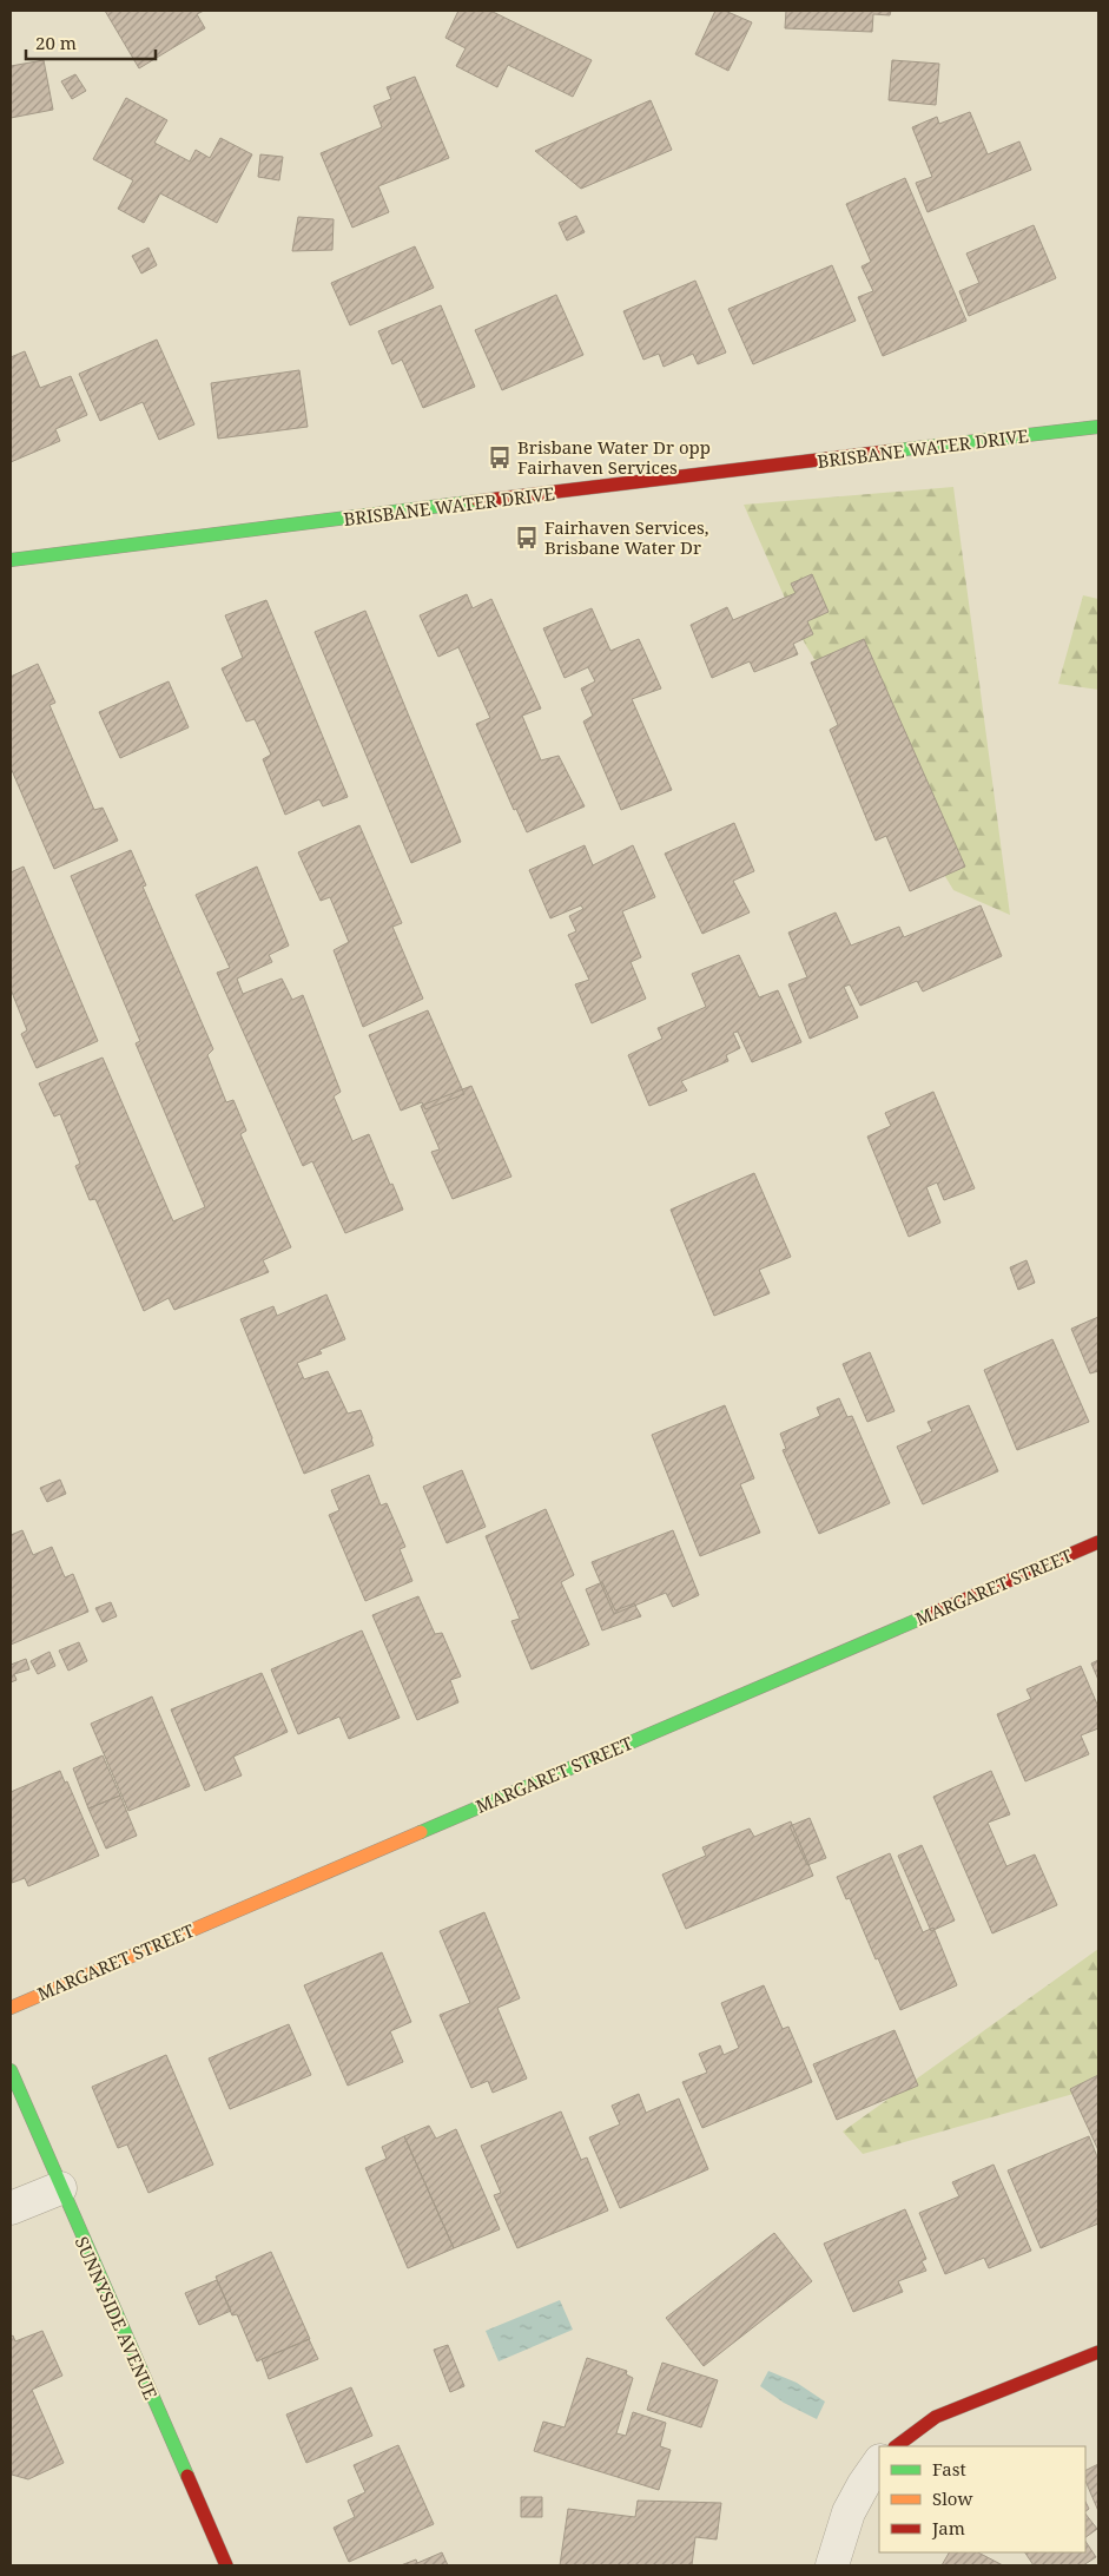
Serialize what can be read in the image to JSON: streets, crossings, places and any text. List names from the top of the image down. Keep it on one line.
{"streets":{"street":["BRISBANE WATER DRIVE","MARGARET STREET","SUNNYSIDE AVENUE"]},"places":{"bus stop":["Brisbane Water Dr opp Fairhaven Services","Fairhaven Services, Brisbane Water Dr"]},"legend":["Fast","Slow","Jam"],"scale_bar":"20 m"}
